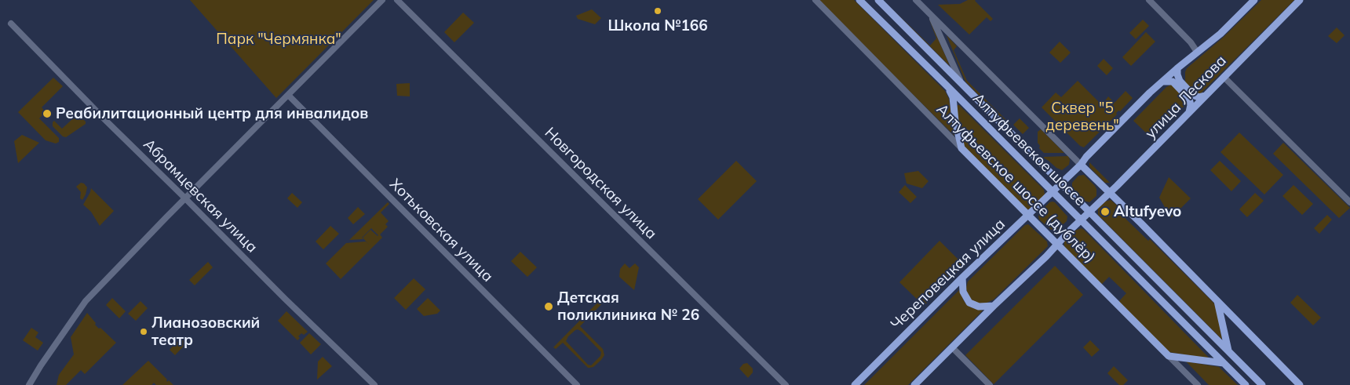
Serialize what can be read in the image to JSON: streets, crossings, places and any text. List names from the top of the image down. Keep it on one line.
{"streets":{"main road":["улица Лескова","Алтуфьевское шоссе","Алтуфьевское шоссе (дублёр)","Череповецкая улица"],"street":["Новгородская улица","Абрамцевская улица","Хотьковская улица"]},"crossings":[["улица Лескова","Алтуфьевское шоссе"],["улица Лескова","Череповецкая улица"],["Алтуфьевское шоссе","Череповецкая улица"],["Алтуфьевское шоссе (дублёр)","Череповецкая улица"]],"parks":["Парк \"Чермянка\"","Сквер \"5 деревень\""],"places":["Школа №166","Реабилитационный центр для инвалидов","Altufyevo","Детская поликлиника № 26","Лианозовский театр"]}
